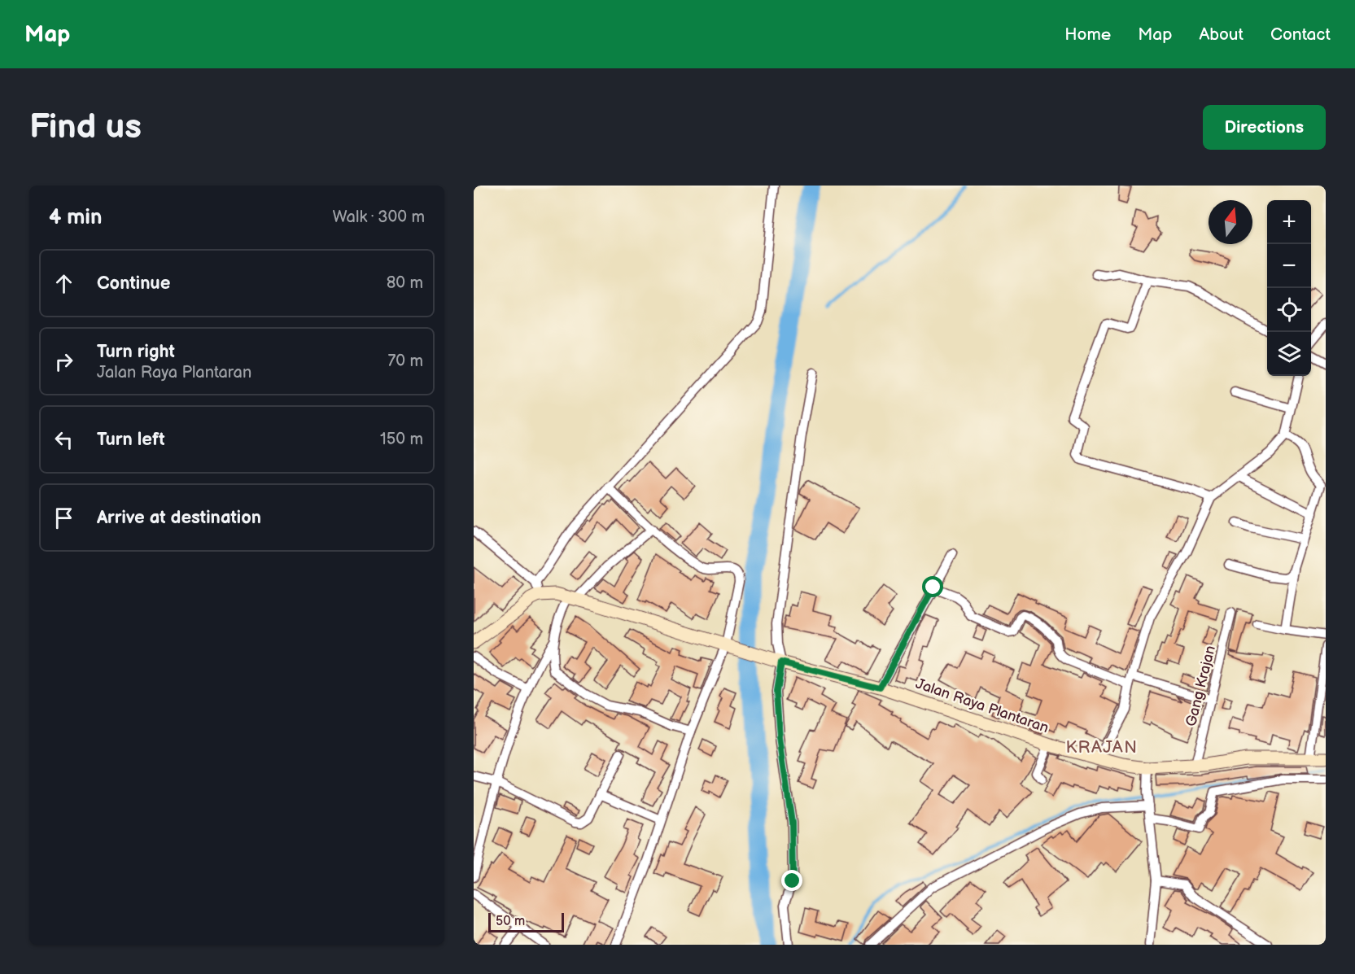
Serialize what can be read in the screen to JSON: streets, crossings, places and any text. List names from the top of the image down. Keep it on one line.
{"streets":{"main road":["Jalan Raya Plantaran"],"street":["Gang Krajan"]},"crossings":[["Gang Krajan","Jalan Raya Plantaran"]],"districts":["KRAJAN"],"scale_bar":"50 m","north":"top","page":{"header":"Map","nav":["Home","Map","About","Contact"],"buttons":"Directions","title":"Find us","heading":["4 min","Walk · 300 m"],"map_buttons":["+","−"],"list":[["Continue","80 m"],["Turn right","Jalan Raya Plantaran","70 m"],["Turn left","150 m"],"Arrive at destination"],"scale":"50 m"}}
